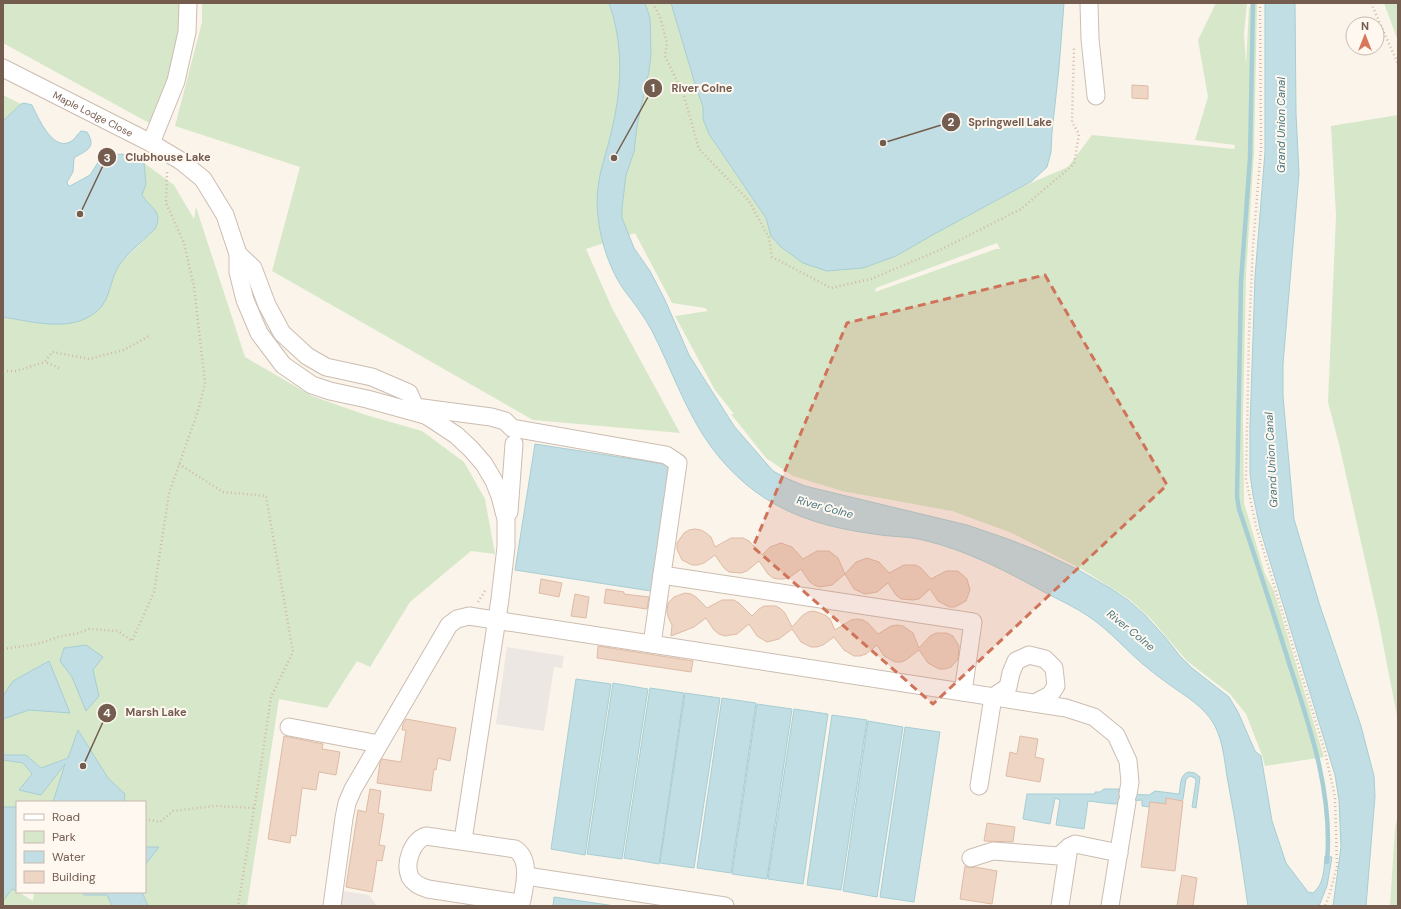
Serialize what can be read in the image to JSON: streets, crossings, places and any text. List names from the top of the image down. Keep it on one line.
{"streets":{"street":["Maple Lodge Close"]},"water":["Grand Union Canal","River Colne"],"places":["Springwell Lake","River Colne","Clubhouse Lake","Marsh Lake"],"legend":["Road","Park","Water","Building"],"north":"top"}
